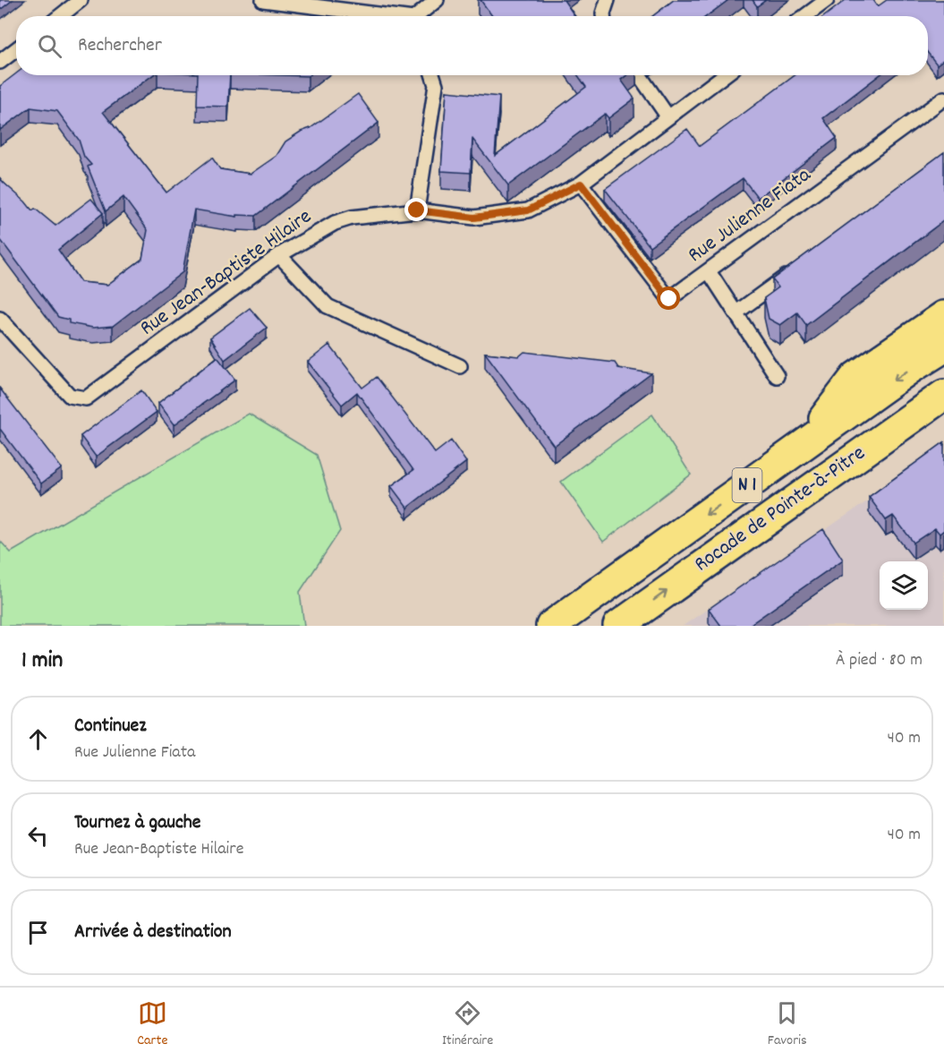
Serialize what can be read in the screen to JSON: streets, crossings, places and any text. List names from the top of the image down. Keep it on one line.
{"streets":{"highway":["N 1","Rocade de Pointe-à-Pitre"],"lane":["Rue Julienne Fiata","Rue Jean-Baptiste Hilaire"]},"crossings":[["Rue Julienne Fiata","Rue Jean-Baptiste Hilaire"]],"page":{"search":"Rechercher","heading":["1 min","À pied · 80 m"],"list":[["Continuez","Rue Julienne Fiata","40 m"],["Tournez à gauche","Rue Jean-Baptiste Hilaire","40 m"],"Arrivée à destination"],"nav":["Carte","Itinéraire","Favoris"]}}
